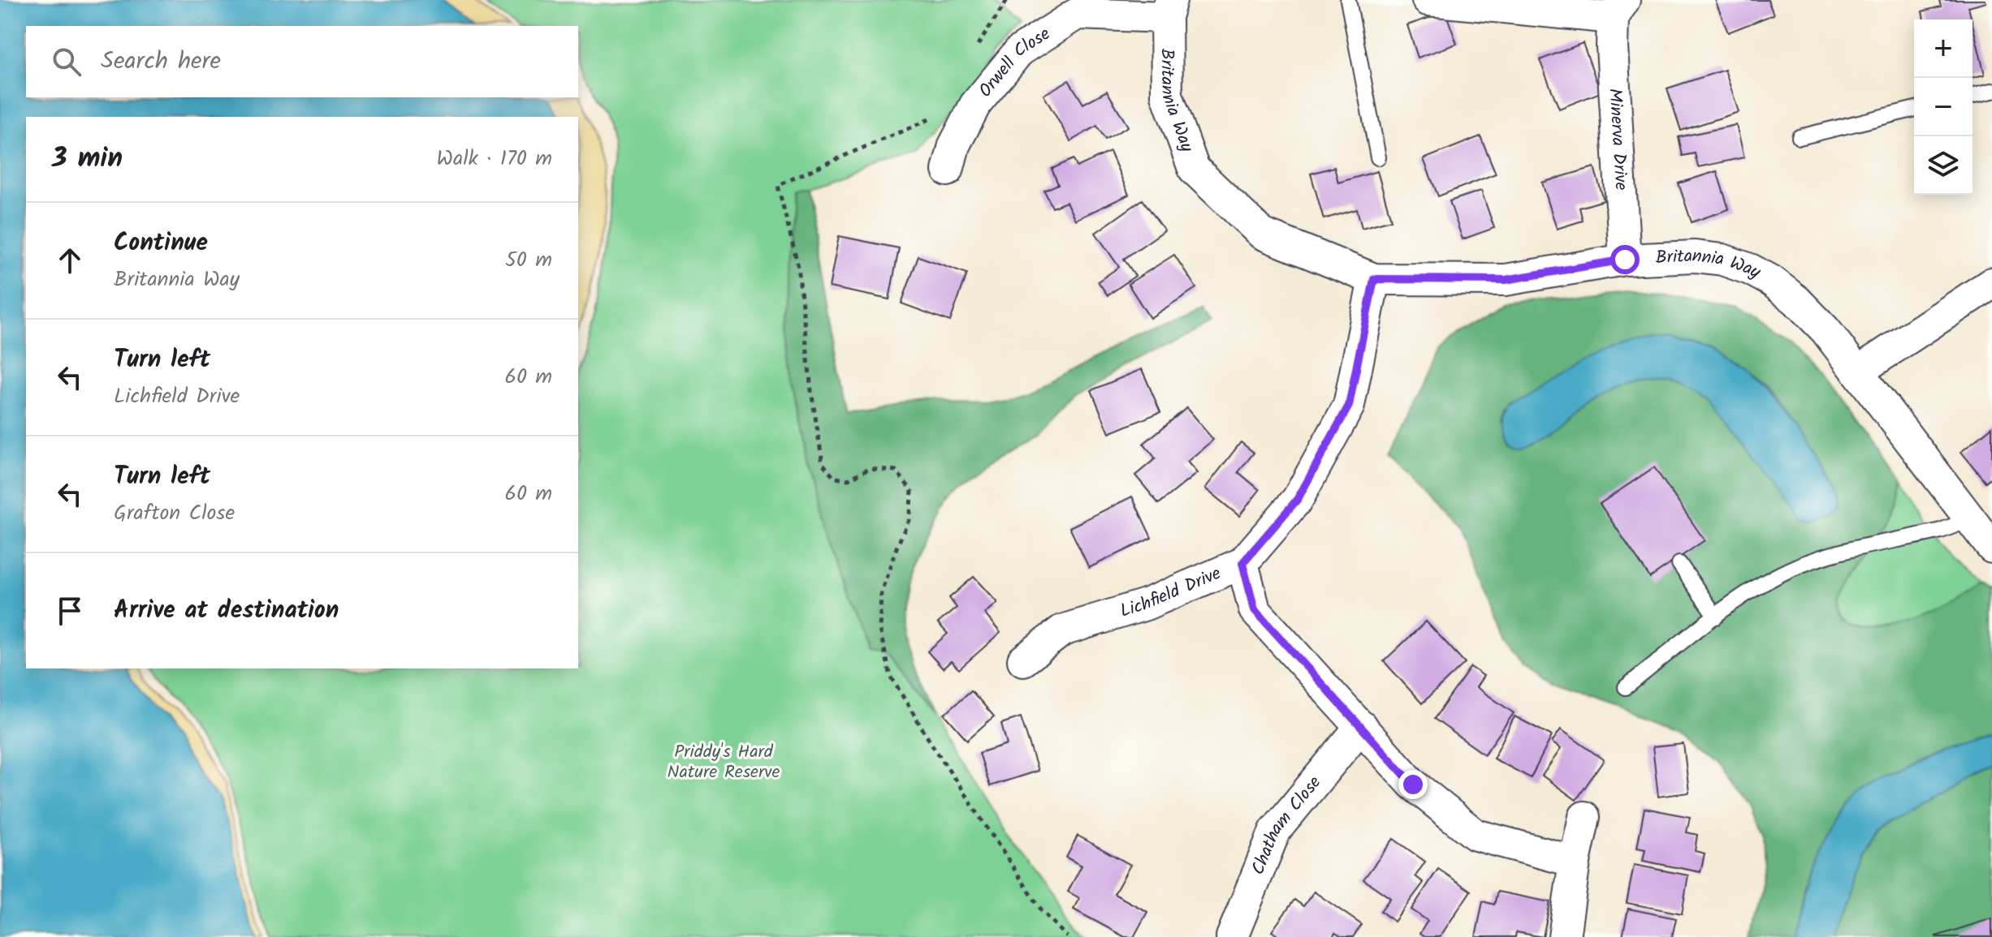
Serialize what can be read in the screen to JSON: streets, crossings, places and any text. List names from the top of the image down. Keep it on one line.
{"streets":{"street":["Orwell Close","Britannia Way","Minerva Drive","Lichfield Drive","Chatham Close"]},"crossings":[["Orwell Close","Britannia Way"],["Britannia Way","Minerva Drive"],["Britannia Way","Lichfield Drive"]],"parks":["Priddy's Hard Nature Reserve"],"page":{"map_buttons":["+","−"],"search":"Search here","heading":["3 min","Walk · 170 m"],"list":[["Continue","Britannia Way","50 m"],["Turn left","Lichfield Drive","60 m"],["Turn left","Grafton Close","60 m"],"Arrive at destination"]}}
